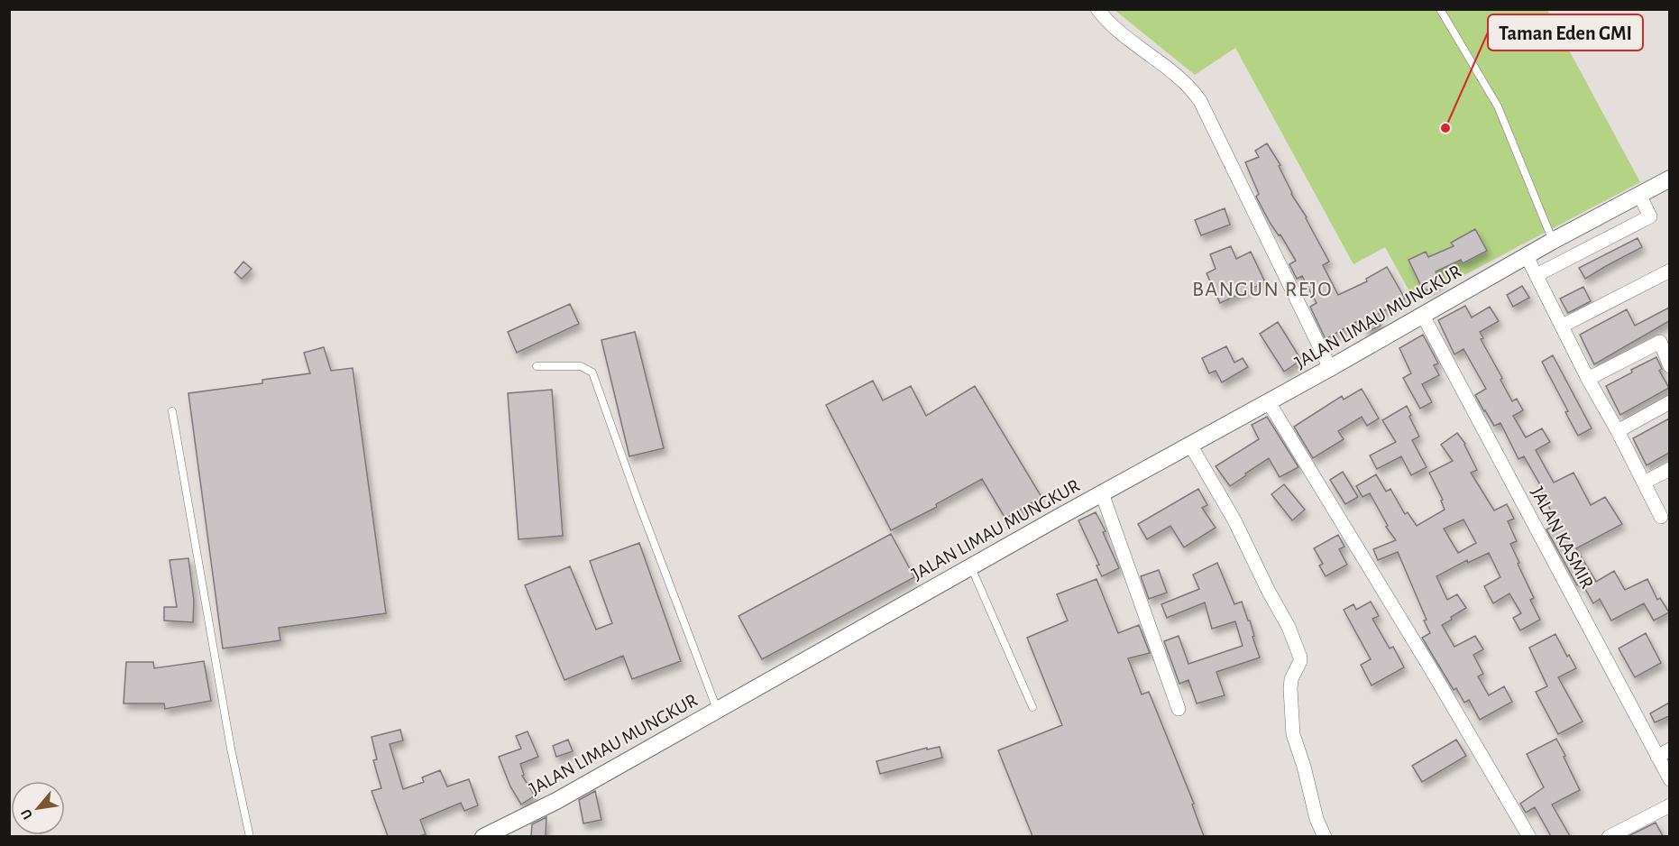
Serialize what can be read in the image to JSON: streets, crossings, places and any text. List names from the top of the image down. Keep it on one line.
{"streets":{"street":["JALAN LIMAU MUNGKUR","JALAN KASMIR"]},"crossings":[["JALAN LIMAU MUNGKUR","JALAN KASMIR"]],"districts":["BANGUN REJO"],"places":["Taman Eden GMI"],"north":"bottom left"}
